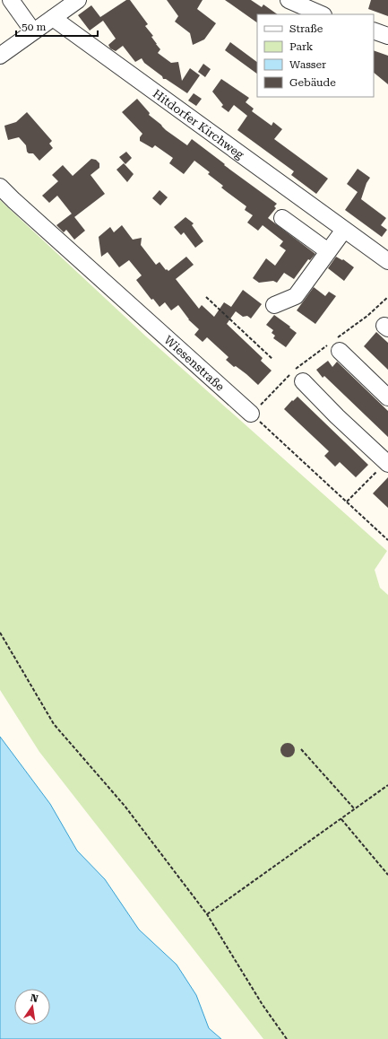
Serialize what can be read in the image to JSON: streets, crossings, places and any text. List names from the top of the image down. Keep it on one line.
{"streets":{"street":["Hitdorfer Kirchweg","Wiesenstraße"]},"legend":["Straße","Park","Wasser","Gebäude"],"scale_bar":"50 m","north":"top"}
